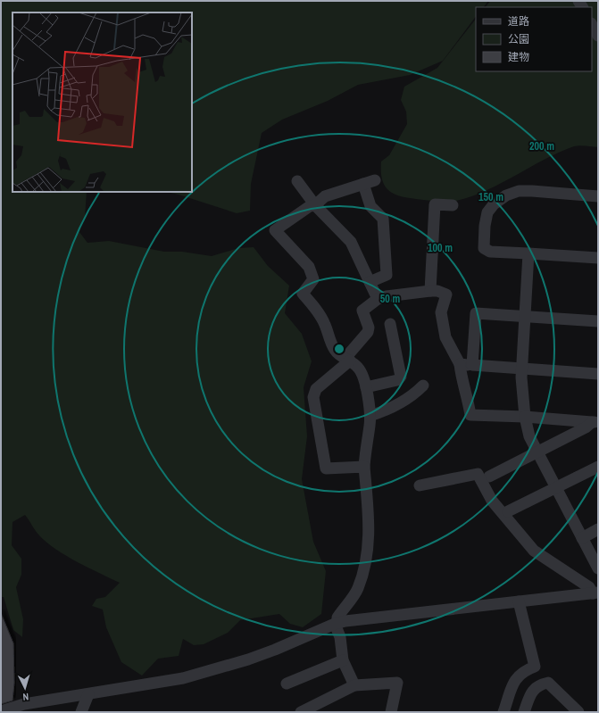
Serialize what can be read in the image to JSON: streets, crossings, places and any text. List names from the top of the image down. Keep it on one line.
{"legend":["道路","公園","建物"],"north":"bottom","rings":["200 m","150 m","100 m","50 m"]}
